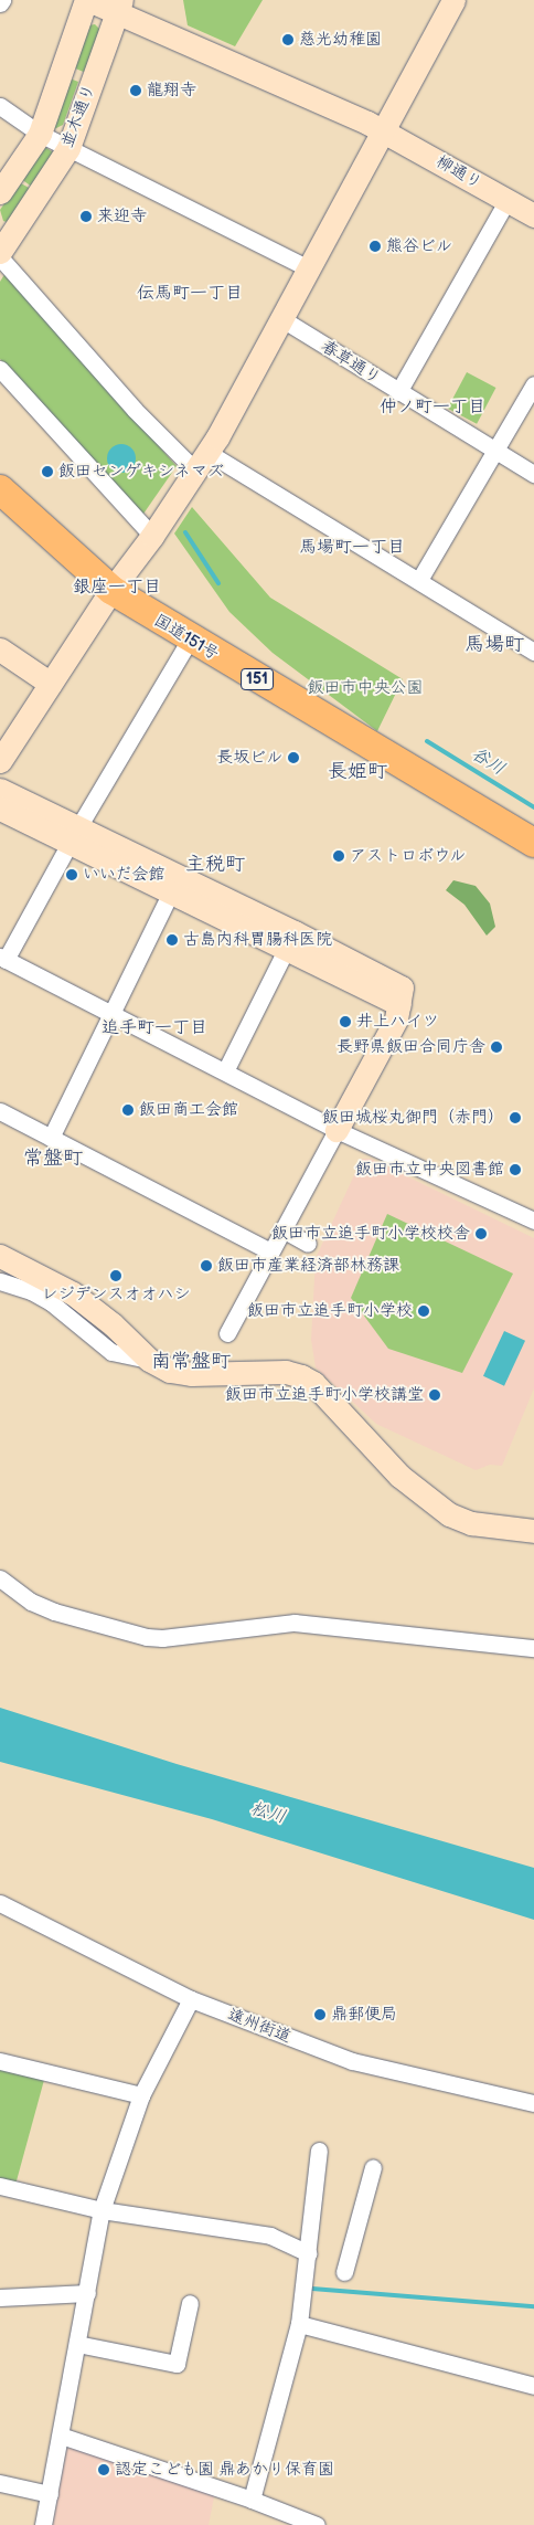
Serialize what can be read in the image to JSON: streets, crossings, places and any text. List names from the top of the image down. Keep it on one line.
{"streets":{"highway":["国道151号","151"],"street":["並木通り","柳通り","春草通り","遠州街道"]},"crossings":[["並木通り","柳通り"]],"districts":["伝馬町一丁目","仲ノ町一丁目","馬場町一丁目","銀座一丁目","馬場町","長姫町","主税町","追手町一丁目","常盤町","南常盤町"],"water":["谷川","松川"],"parks":["飯田市中央公園"],"places":["慈光幼稚園","龍翔寺","来迎寺","熊谷ビル","飯田センゲキシネマズ","長坂ビル","アストロボウル","いいだ会館","古島内科胃腸科医院","井上ハイツ","長野県飯田合同庁舎","飯田商工会館","飯田城桜丸御門（赤門）","飯田市立中央図書館","飯田市立追手町小学校校舎","飯田市産業経済部林務課","レジデンスオオハシ","飯田市立追手町小学校","飯田市立追手町小学校講堂","鼎郵便局","認定こども園 鼎あかり保育園"]}
